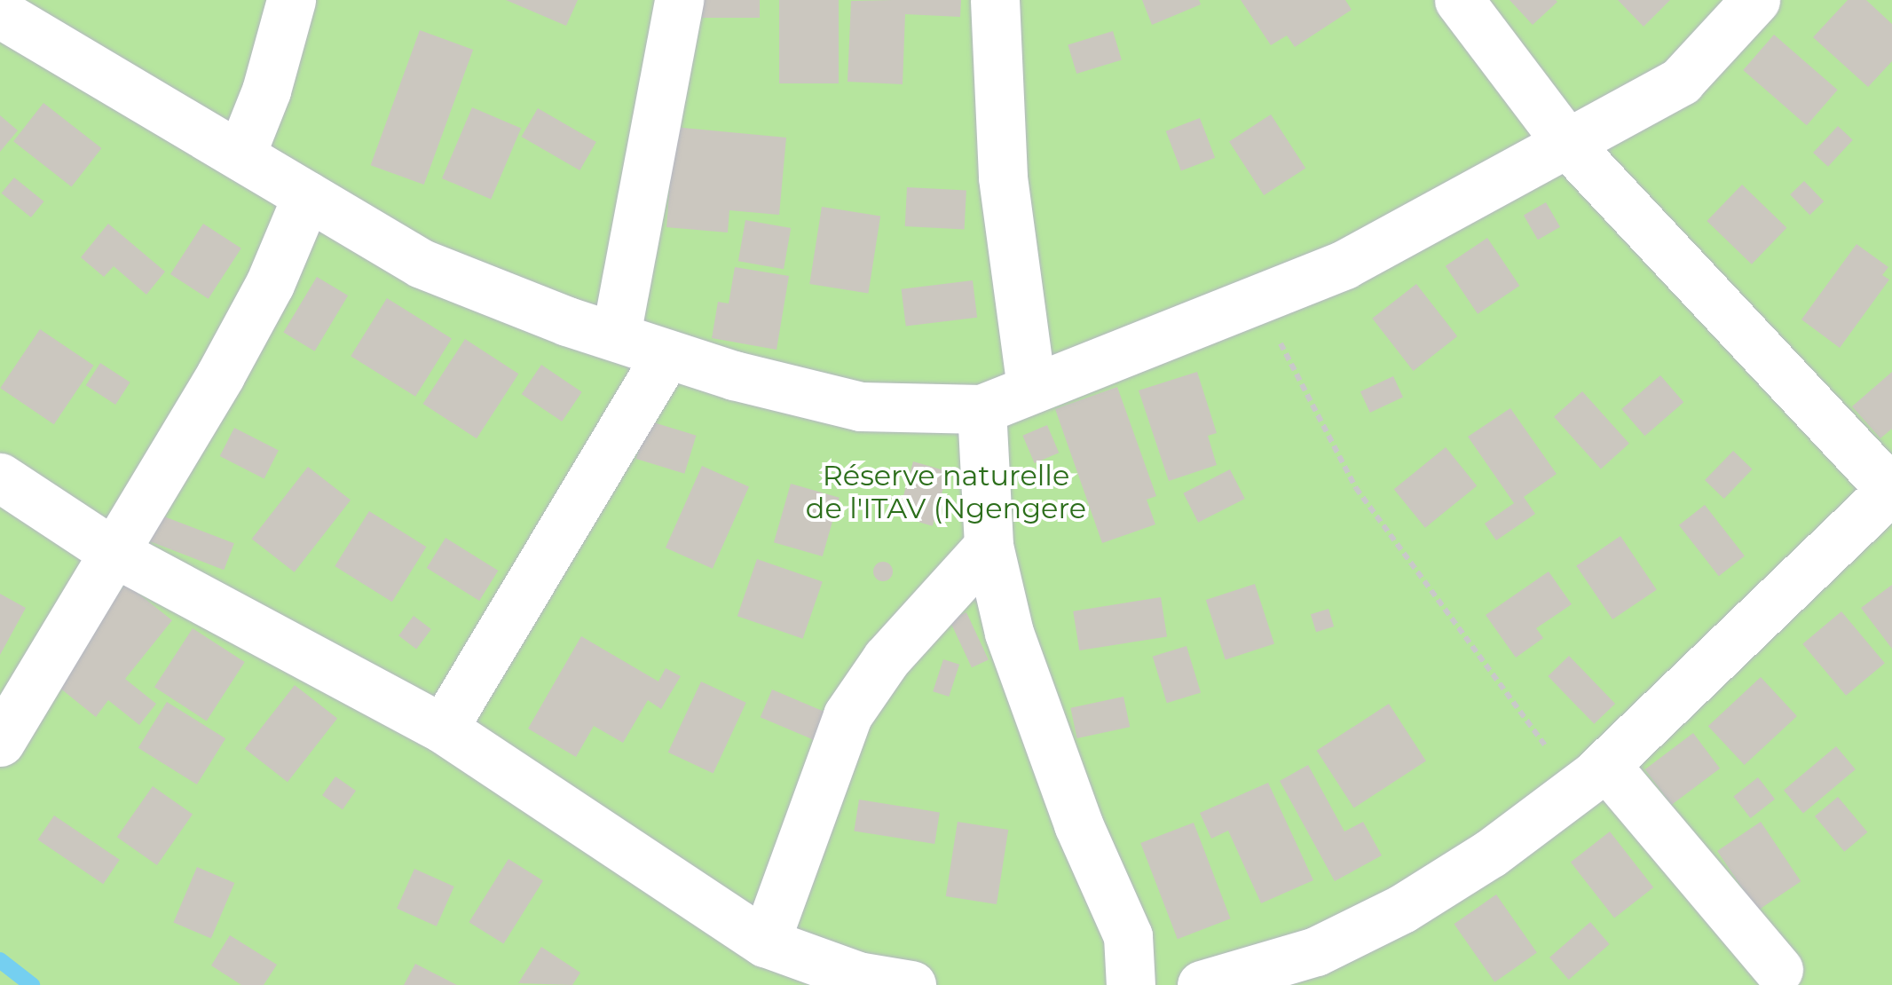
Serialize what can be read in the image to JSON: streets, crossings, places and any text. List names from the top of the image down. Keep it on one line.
{"parks":["Réserve naturelle de l'ITAV (Ngengere"]}
